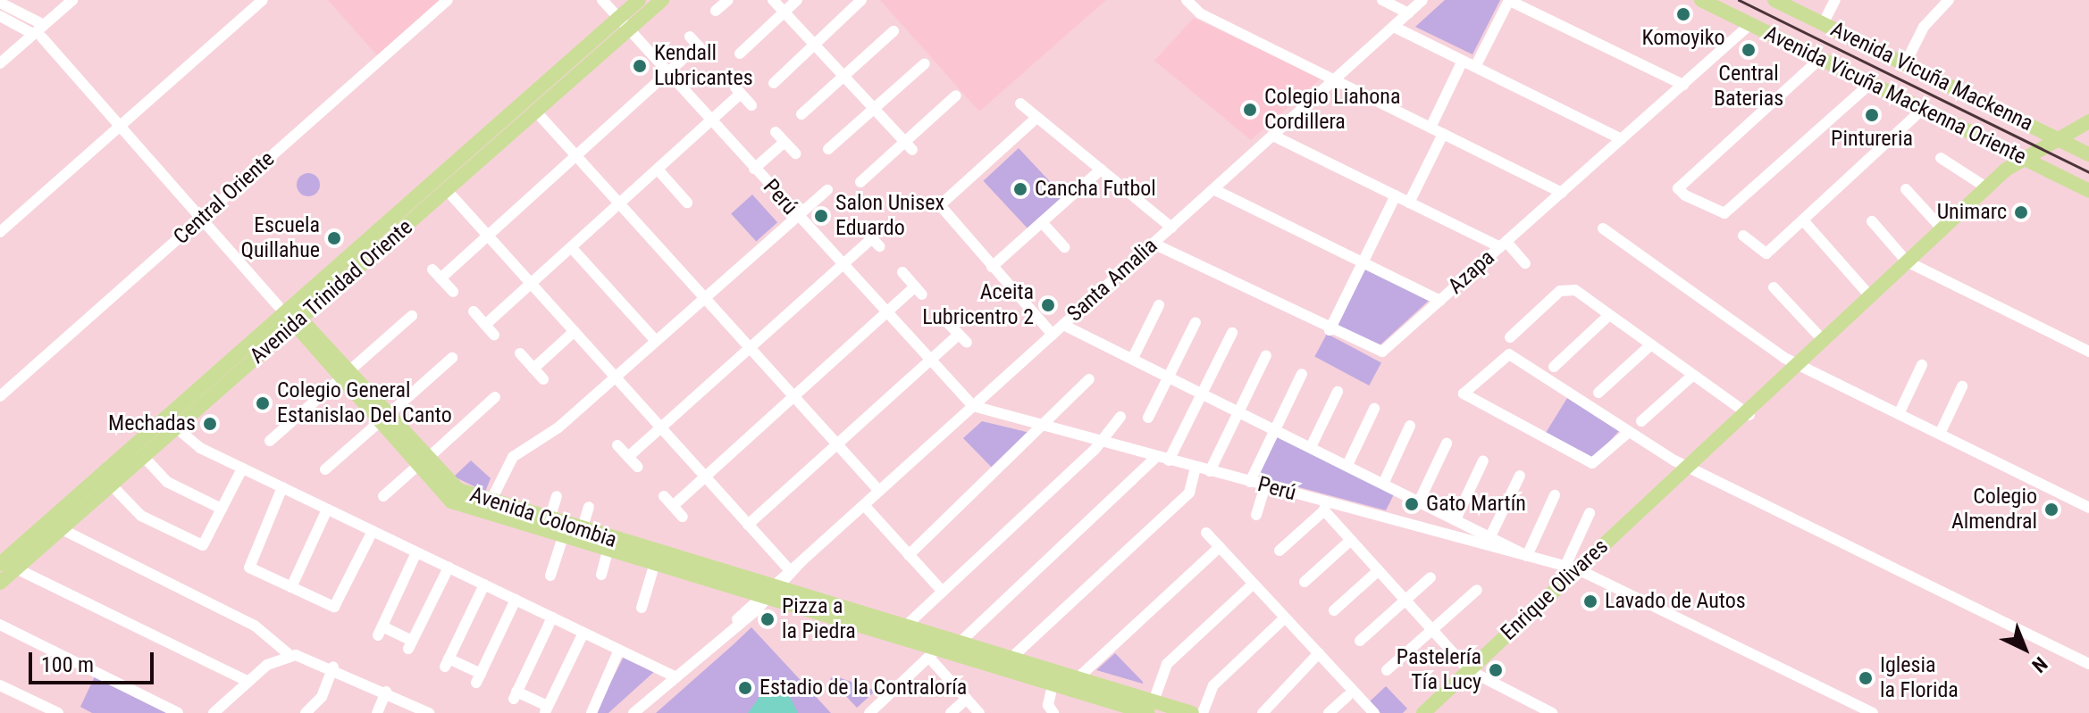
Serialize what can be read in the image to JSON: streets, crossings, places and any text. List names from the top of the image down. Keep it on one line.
{"streets":{"main road":["Avenida Vicuña Mackenna","Avenida Vicuña Mackenna Oriente","Avenida Trinidad Oriente","Avenida Colombia","Enrique Olivares"],"street":["Perú","Central Oriente","Azapa","Santa Amalia"]},"crossings":[["Avenida Vicuña Mackenna","Enrique Olivares"],["Avenida Vicuña Mackenna Oriente","Azapa"],["Avenida Vicuña Mackenna Oriente","Enrique Olivares"],["Perú","Santa Amalia"],["Perú","Avenida Trinidad Oriente"],["Perú","Avenida Colombia"],["Perú","Enrique Olivares"],["Azapa","Santa Amalia"],["Santa Amalia","Avenida Colombia"],["Avenida Trinidad Oriente","Avenida Colombia"]],"places":["Komoyiko","Central Baterias","Kendall Lubricantes","Colegio Liahona Cordillera","Pintureria","Cancha Futbol","Unimarc","Salon Unisex Eduardo","Escuela Quillahue","Aceita Lubricentro 2","Colegio General Estanislao Del Canto","Mechadas","Gato Martín","Colegio Almendral","Lavado de Autos","Pizza a la Piedra","Pastelería Tía Lucy","Iglesia la Florida","Estadio de la Contraloría"],"scale_bar":"100 m","north":"bottom right"}
